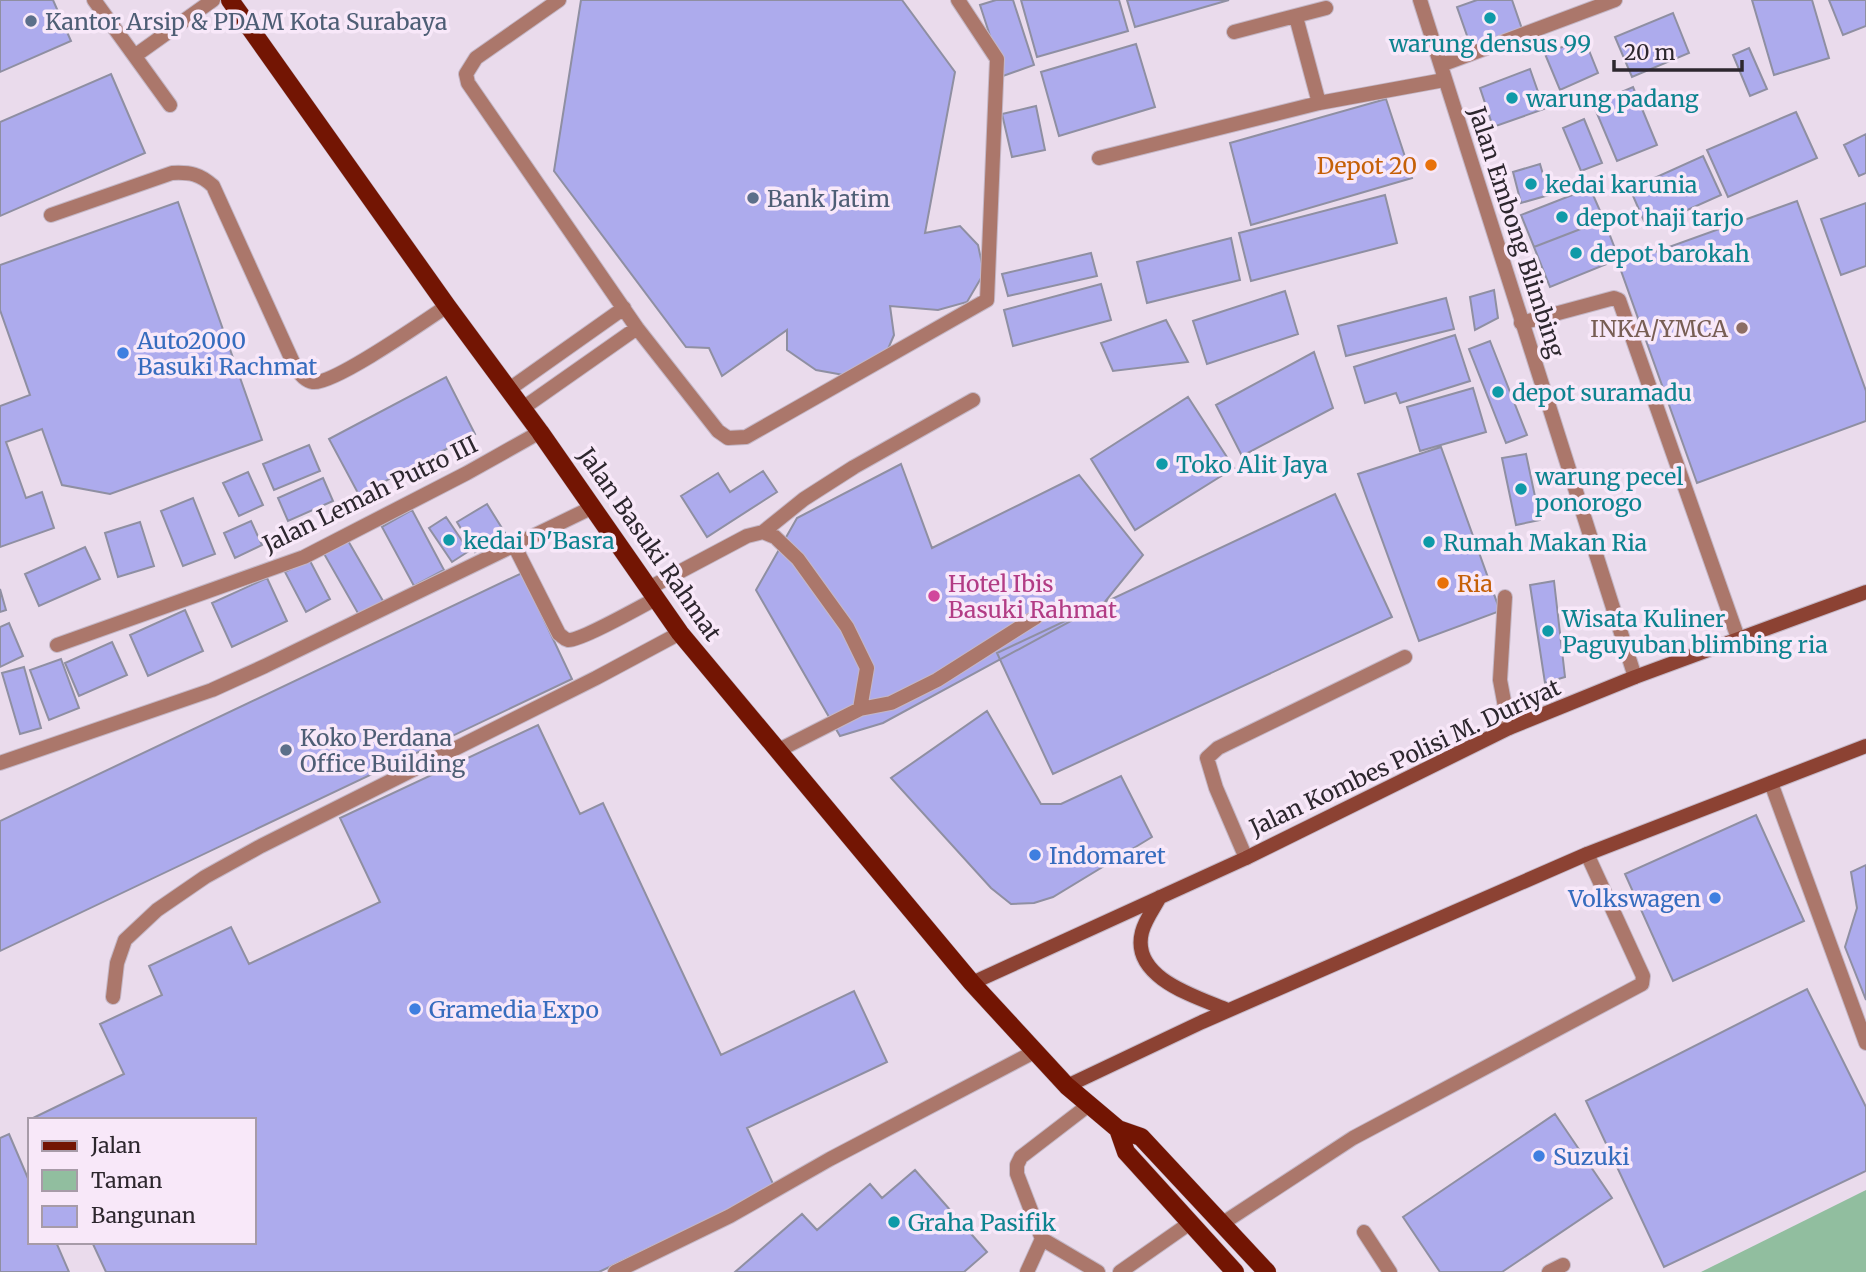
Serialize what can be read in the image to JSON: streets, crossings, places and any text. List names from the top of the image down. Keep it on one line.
{"streets":{"main road":["Jalan Basuki Rahmat"],"street":["Jalan Embong Blimbing","Jalan Lemah Putro III","Jalan Kombes Polisi M. Duriyat"]},"crossings":[["Jalan Embong Blimbing","Jalan Kombes Polisi M. Duriyat"],["Jalan Lemah Putro III","Jalan Basuki Rahmat"],["Jalan Basuki Rahmat","Jalan Kombes Polisi M. Duriyat"]],"places":["warung densus 99","Kantor Arsip & PDAM Kota Surabaya","warung padang","Depot 20","kedai karunia","Bank Jatim","depot haji tarjo","depot barokah","INKA/YMCA","Auto2000 Basuki Rachmat","depot suramadu","Toko Alit Jaya","warung pecel ponorogo","kedai D'Basra","Rumah Makan Ria","Ria","Hotel Ibis Basuki Rahmat","Wisata Kuliner Paguyuban blimbing ria","Koko Perdana Office Building","Indomaret","Volkswagen","Gramedia Expo","Suzuki","Graha Pasifik"],"legend":["Jalan","Taman","Bangunan"],"scale_bar":"20 m"}
